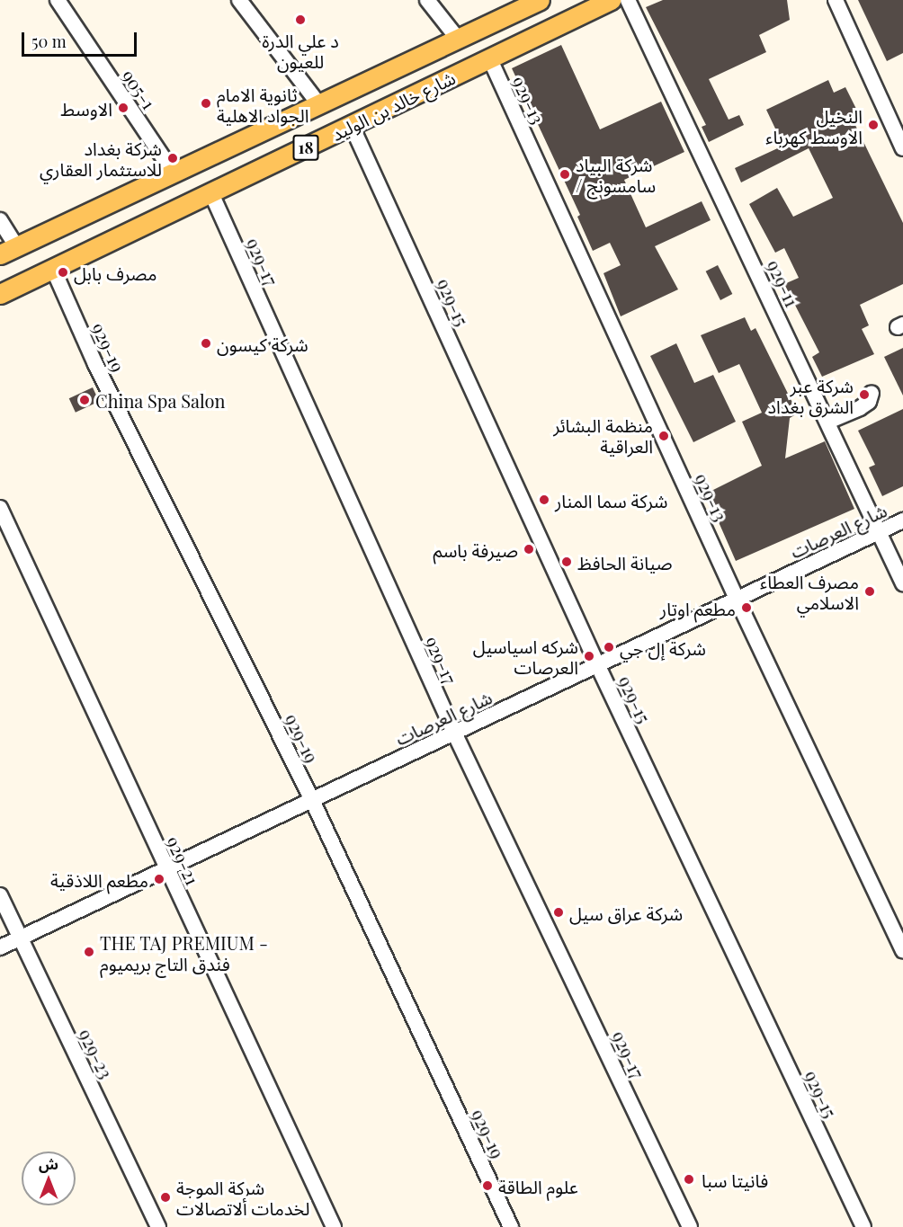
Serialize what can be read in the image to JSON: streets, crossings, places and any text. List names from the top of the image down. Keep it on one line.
{"streets":{"main road":["شارع خالد بن الوليد","18"],"street":["905-1","929-13","929-17","929-11","929-15","929-19","شارع العرصات","929-21","929-23"]},"crossings":[["905-1","شارع خالد بن الوليد"],["929-13","شارع خالد بن الوليد"],["929-13","شارع العرصات"],["شارع خالد بن الوليد","929-17"],["شارع خالد بن الوليد","929-15"],["شارع خالد بن الوليد","929-19"],["929-17","شارع العرصات"],["929-11","شارع العرصات"],["929-15","شارع العرصات"],["929-19","شارع العرصات"],["شارع العرصات","929-21"],["شارع العرصات","929-23"]],"places":["د علي الدرة للعيون","ثانوية الامام الجواد الاهلية","الاوسط","النخيل الاوسط كهرباء","شركة بغداد للاستثمار العقاري","شركة البياد / سامسونج","مصرف بابل","شركة كيسون","شركة عبر الشرق بغداد","China Spa Salon","منظمة البشائر العراقية","شركة سما المنار","صيرفة باسم","صيانة الحافظ","مصرف العطاء الاسلامي","مطعم اوتار","شركة إل جي","شركه اسياسيل العرصات","مطعم اللاذقية","شركة عراق سيل","THE TAJ PREMIUM - فندق التاج بريميوم","فانيتا سبا","علوم الطاقة","شركة الموجة لخدمات ألاتصالات"],"scale_bar":"50 m","north":"top"}
